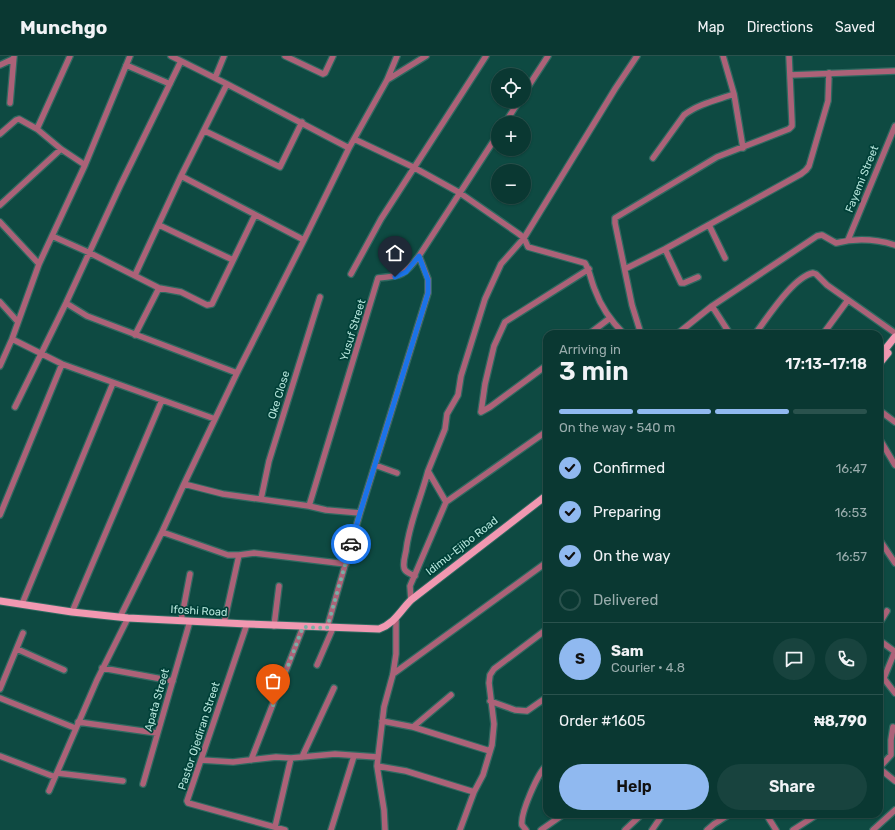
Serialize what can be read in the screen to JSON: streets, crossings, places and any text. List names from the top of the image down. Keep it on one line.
{"streets":{"main road":["Idimu-Ejibo Road","Ifoshi Road"],"street":["Fayemi Street","Yusuf Street","Oke Close","Apata Street","Pastor Ojediran Street"]},"crossings":[["Idimu-Ejibo Road","Ifoshi Road"],["Ifoshi Road","Apata Street"],["Ifoshi Road","Pastor Ojediran Street"]],"page":{"header":"Munchgo","nav":["Map","Directions","Saved"],"map_buttons":["+","−"],"heading":["3 min","Arriving in","17:13–17:18"],"panel":["Sam","Courier · 4.8","Order #1605","₦8,790"],"bar":"On the way · 540 m","list":[["Confirmed","16:47"],["Preparing","16:53"],["On the way","16:57"],"Delivered"],"round":"S","buttons":["Help","Share"]}}
